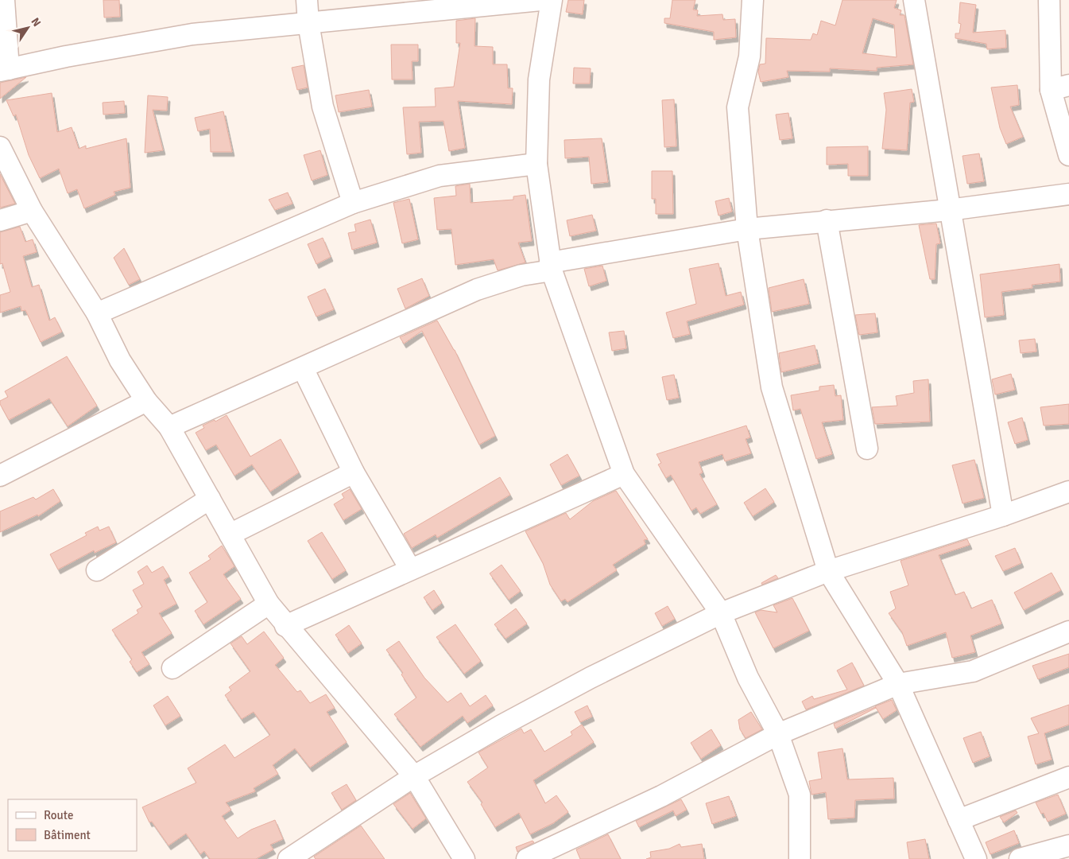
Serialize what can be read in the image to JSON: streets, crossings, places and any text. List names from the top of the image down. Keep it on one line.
{"legend":["Route","Bâtiment"],"north":"top right"}
